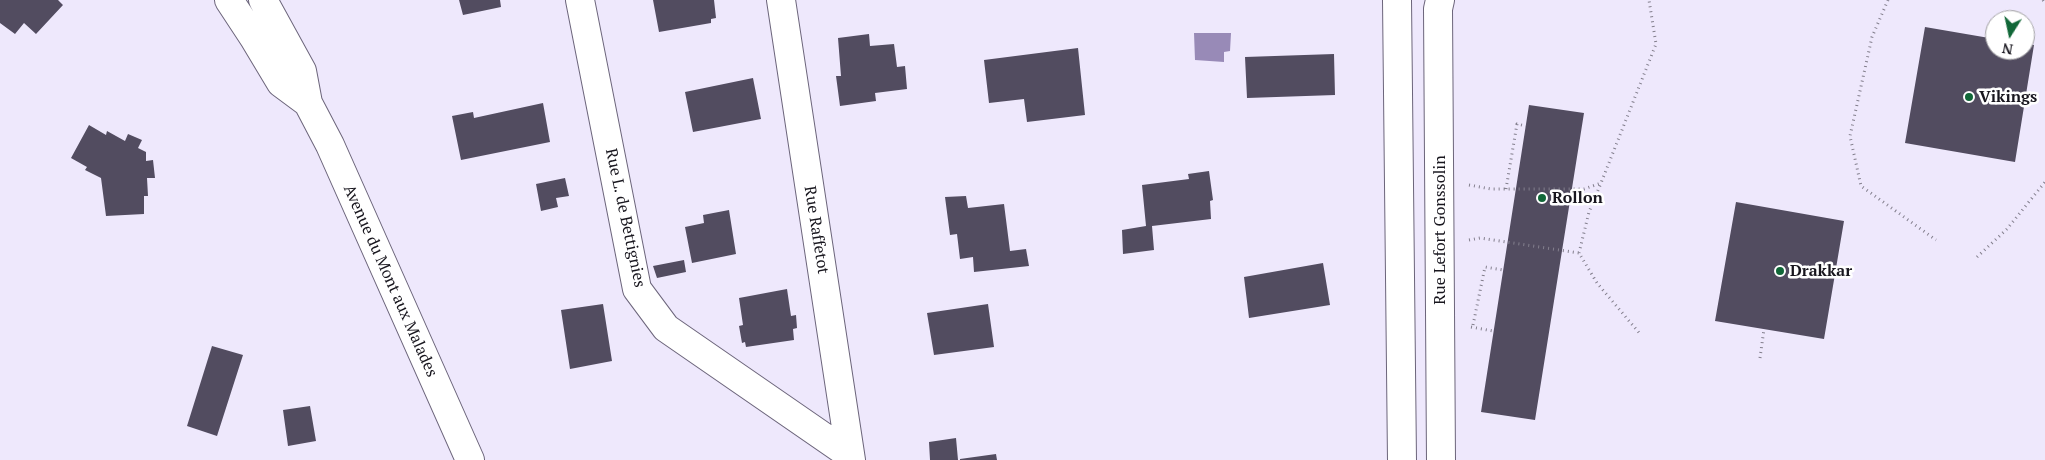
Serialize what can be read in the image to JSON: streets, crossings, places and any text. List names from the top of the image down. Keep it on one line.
{"streets":{"street":["Rue L. de Bettignies","Rue Raffetot","Rue Lefort Gonssolin","Avenue du Mont aux Malades"]},"crossings":[["Rue L. de Bettignies","Rue Raffetot"]],"places":["Vikings","Rollon","Drakkar"],"north":"bottom"}
